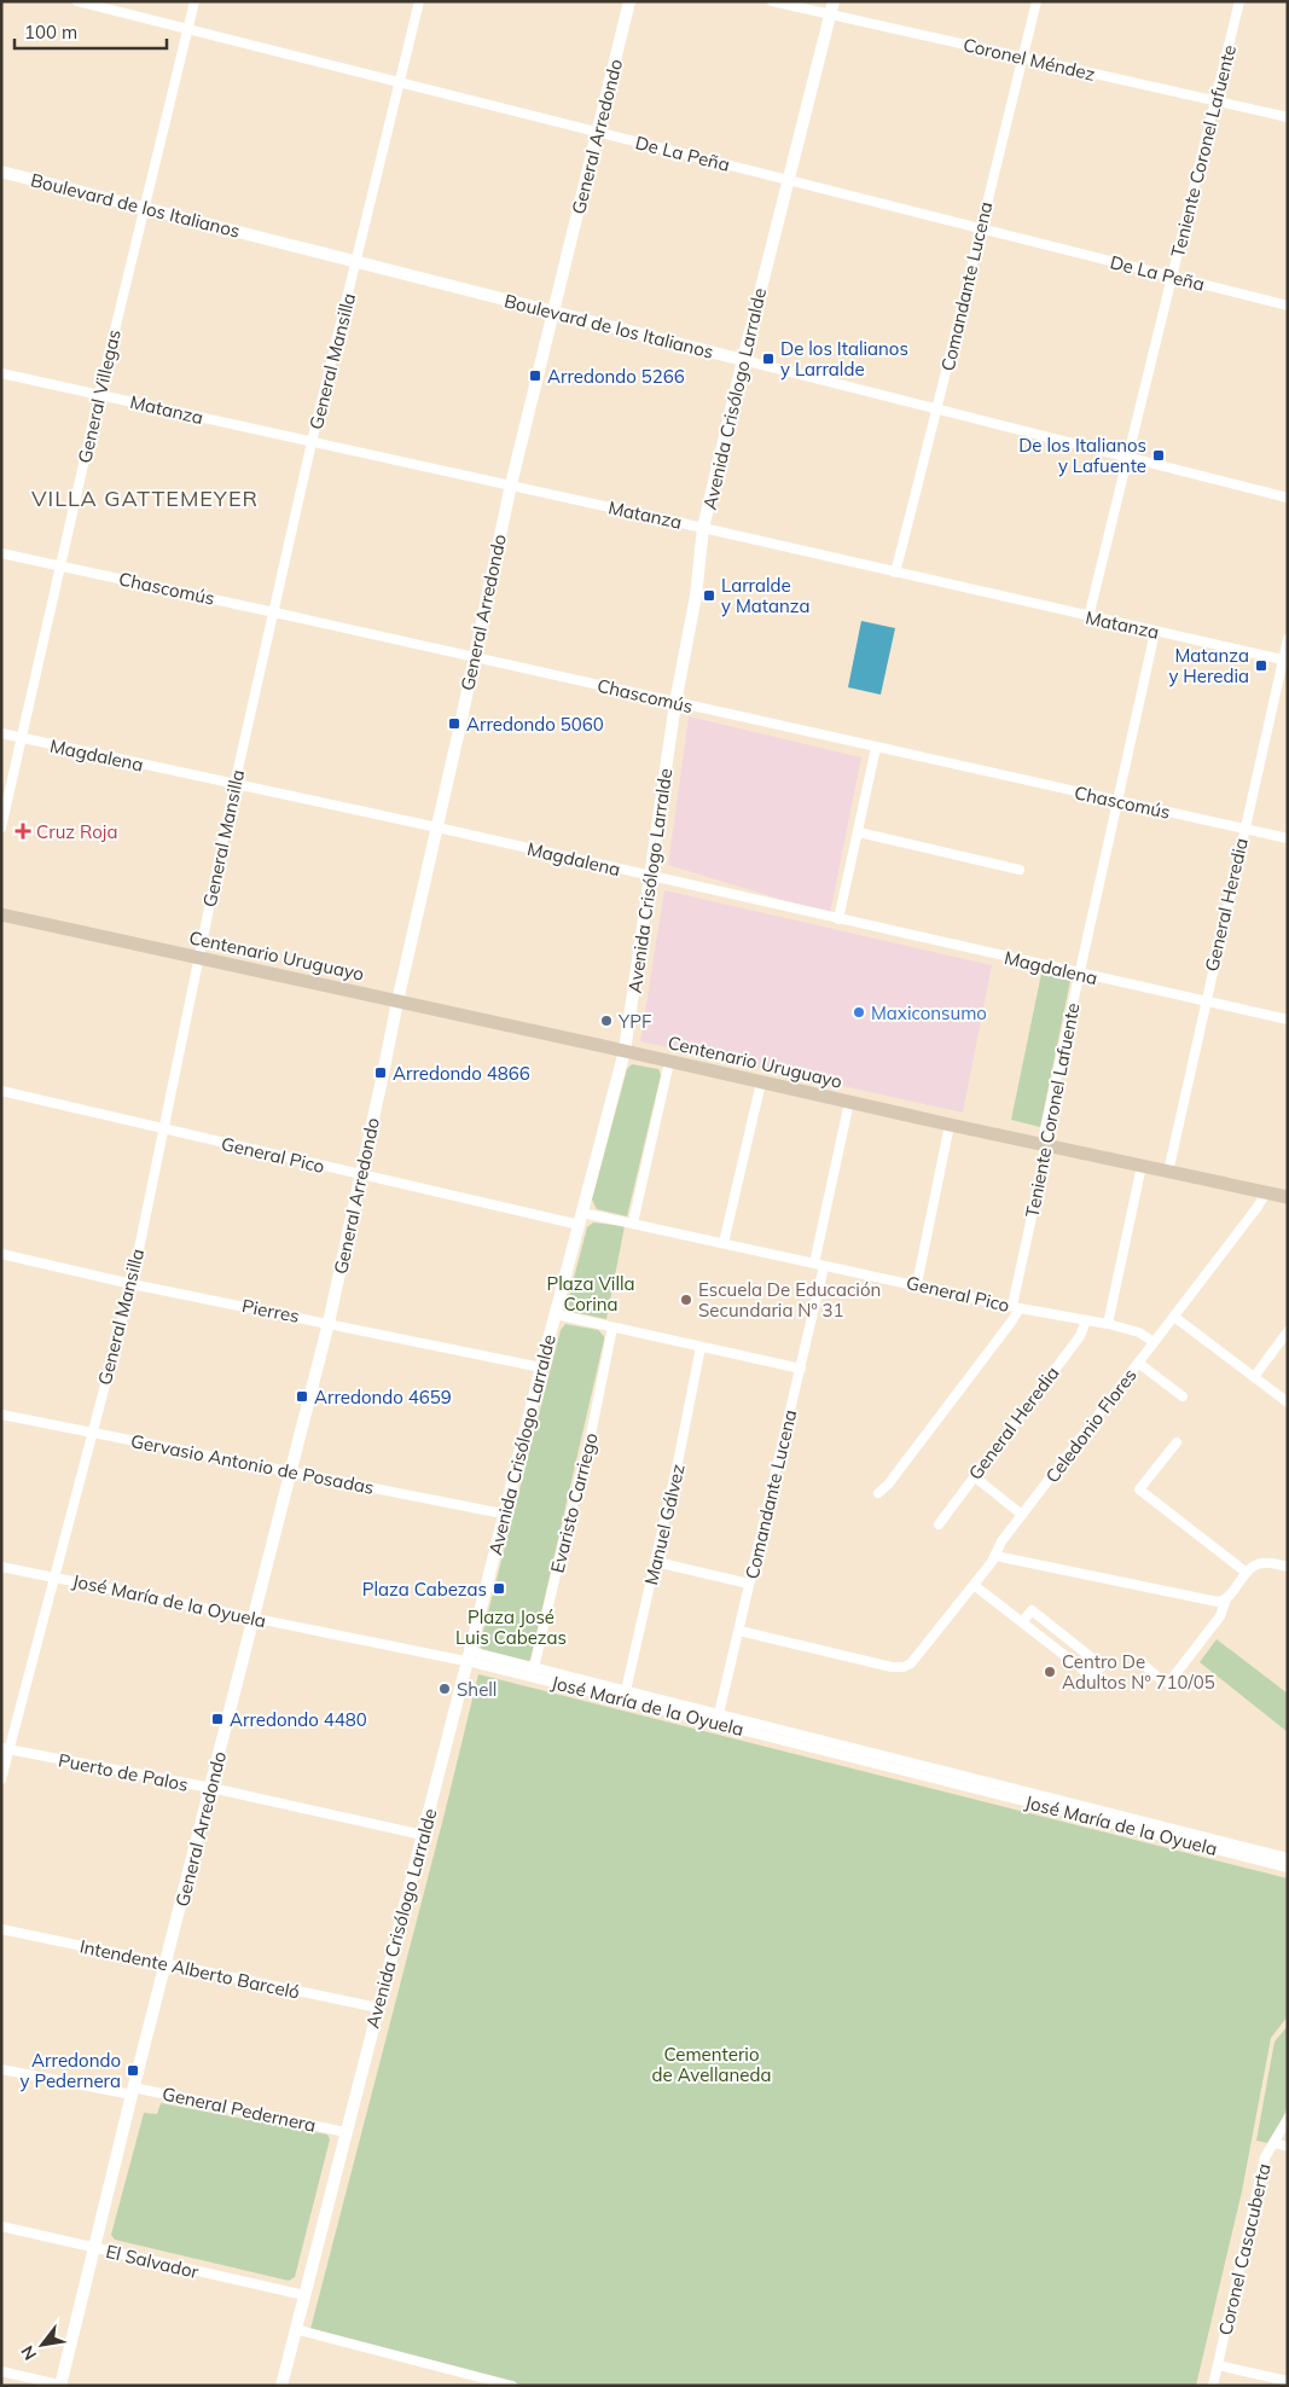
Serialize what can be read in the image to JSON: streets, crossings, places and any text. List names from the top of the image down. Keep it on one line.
{"streets":{"main road":["Centenario Uruguayo"],"street":["Coronel Méndez","General Arredondo","Teniente Coronel Lafuente","De La Peña","Boulevard de los Italianos","Comandante Lucena","General Mansilla","General Villegas","Avenida Crisólogo Larralde","Matanza","Chascomús","Magdalena","General Heredia","General Pico","Pierres","Celedonio Flores","Gervasio Antonio de Posadas","Evaristo Carriego","Manuel Gálvez","José María de la Oyuela","Puerto de Palos","Intendente Alberto Barceló","General Pedernera","Coronel Casacuberta","El Salvador"]},"crossings":[["Coronel Méndez","Teniente Coronel Lafuente"],["Coronel Méndez","Comandante Lucena"],["Coronel Méndez","Avenida Crisólogo Larralde"],["General Arredondo","De La Peña"],["General Arredondo","Boulevard de los Italianos"],["General Arredondo","Matanza"],["General Arredondo","Chascomús"],["General Arredondo","Magdalena"],["General Arredondo","Centenario Uruguayo"],["General Arredondo","General Pico"],["General Arredondo","Pierres"],["General Arredondo","Gervasio Antonio de Posadas"],["General Arredondo","José María de la Oyuela"],["General Arredondo","Puerto de Palos"],["General Arredondo","Intendente Alberto Barceló"],["General Arredondo","General Pedernera"],["General Arredondo","El Salvador"],["Teniente Coronel Lafuente","De La Peña"],["Teniente Coronel Lafuente","Boulevard de los Italianos"],["Teniente Coronel Lafuente","Matanza"],["Teniente Coronel Lafuente","Chascomús"],["Teniente Coronel Lafuente","Magdalena"],["Teniente Coronel Lafuente","Centenario Uruguayo"],["Teniente Coronel Lafuente","General Pico"],["De La Peña","Comandante Lucena"],["De La Peña","General Mansilla"],["De La Peña","General Villegas"],["De La Peña","Avenida Crisólogo Larralde"],["Boulevard de los Italianos","Comandante Lucena"],["Boulevard de los Italianos","General Mansilla"],["Boulevard de los Italianos","General Villegas"],["Boulevard de los Italianos","Avenida Crisólogo Larralde"],["Comandante Lucena","Matanza"],["Comandante Lucena","General Pico"],["Comandante Lucena","Celedonio Flores"],["Comandante Lucena","José María de la Oyuela"],["General Mansilla","Matanza"],["General Mansilla","Chascomús"],["General Mansilla","Magdalena"],["General Mansilla","Centenario Uruguayo"],["General Mansilla","General Pico"],["General Mansilla","Pierres"],["General Mansilla","Gervasio Antonio de Posadas"],["General Mansilla","José María de la Oyuela"],["General Mansilla","Puerto de Palos"],["General Villegas","Matanza"],["General Villegas","Chascomús"],["General Villegas","Magdalena"],["Avenida Crisólogo Larralde","Matanza"],["Avenida Crisólogo Larralde","Chascomús"],["Avenida Crisólogo Larralde","Magdalena"],["Avenida Crisólogo Larralde","Centenario Uruguayo"],["Avenida Crisólogo Larralde","General Pico"],["Avenida Crisólogo Larralde","Pierres"],["Avenida Crisólogo Larralde","Gervasio Antonio de Posadas"],["Avenida Crisólogo Larralde","José María de la Oyuela"],["Avenida Crisólogo Larralde","Puerto de Palos"],["Avenida Crisólogo Larralde","Intendente Alberto Barceló"],["Avenida Crisólogo Larralde","General Pedernera"],["Avenida Crisólogo Larralde","El Salvador"],["Matanza","General Heredia"],["Chascomús","General Heredia"],["Magdalena","General Heredia"],["General Heredia","Centenario Uruguayo"],["General Heredia","General Pico"],["Centenario Uruguayo","Celedonio Flores"],["General Pico","Celedonio Flores"],["Evaristo Carriego","José María de la Oyuela"],["Manuel Gálvez","José María de la Oyuela"]],"districts":["VILLA GATTEMEYER"],"parks":["Plaza Villa Corina","Plaza José Luis Cabezas","Cementerio de Avellaneda"],"places":{"transit":["De los Italianos y Larralde","Arredondo 5266","De los Italianos y Lafuente","Larralde y Matanza","Matanza y Heredia","Arredondo 5060","Arredondo 4866","Arredondo 4659","Plaza Cabezas","Arredondo 4480","Arredondo y Pedernera"],"health":["Cruz Roja"],"other":["Maxiconsumo","YPF","Escuela De Educación Secundaria Nº 31","Centro De Adultos Nº 710/05","Shell"]},"scale_bar":"100 m","north":"bottom left"}
